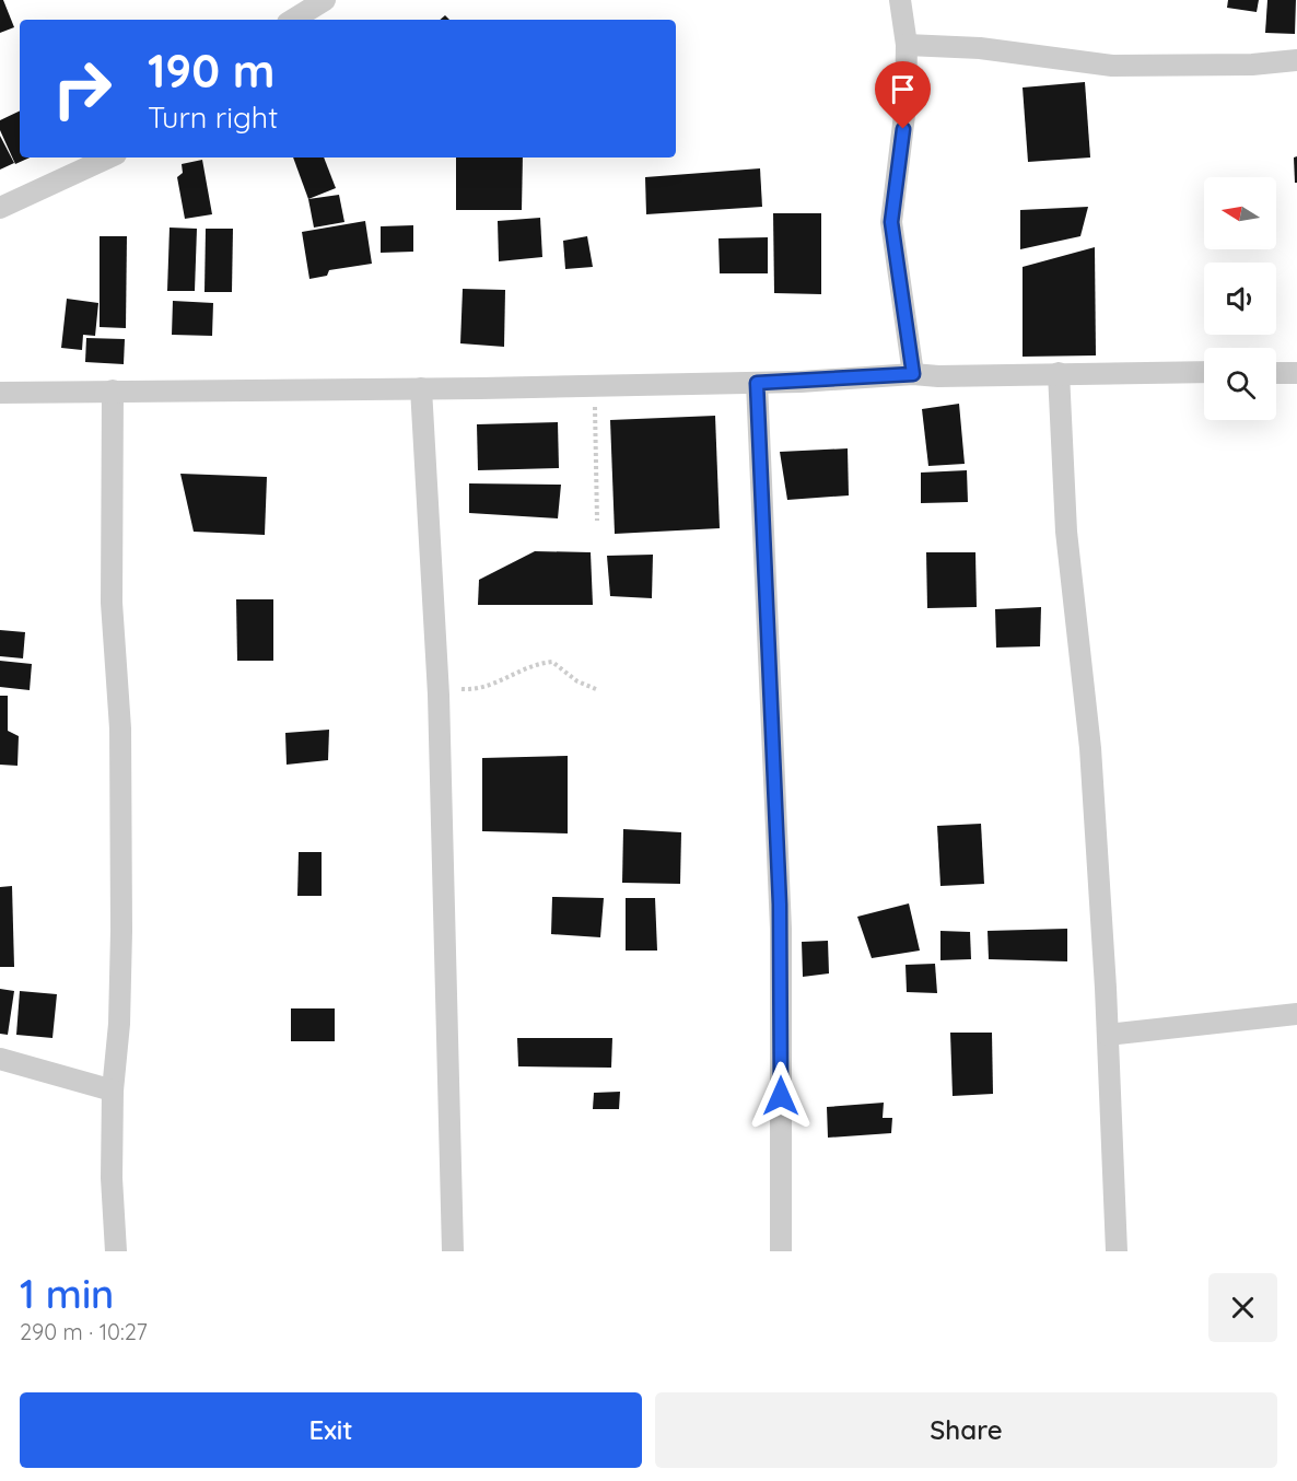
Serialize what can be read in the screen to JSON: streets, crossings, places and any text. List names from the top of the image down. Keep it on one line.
{"north":"left","page":{"turn":["190 m","Turn right"],"heading":["1 min","290 m · 10:27"],"buttons":["Exit","Share"]}}
